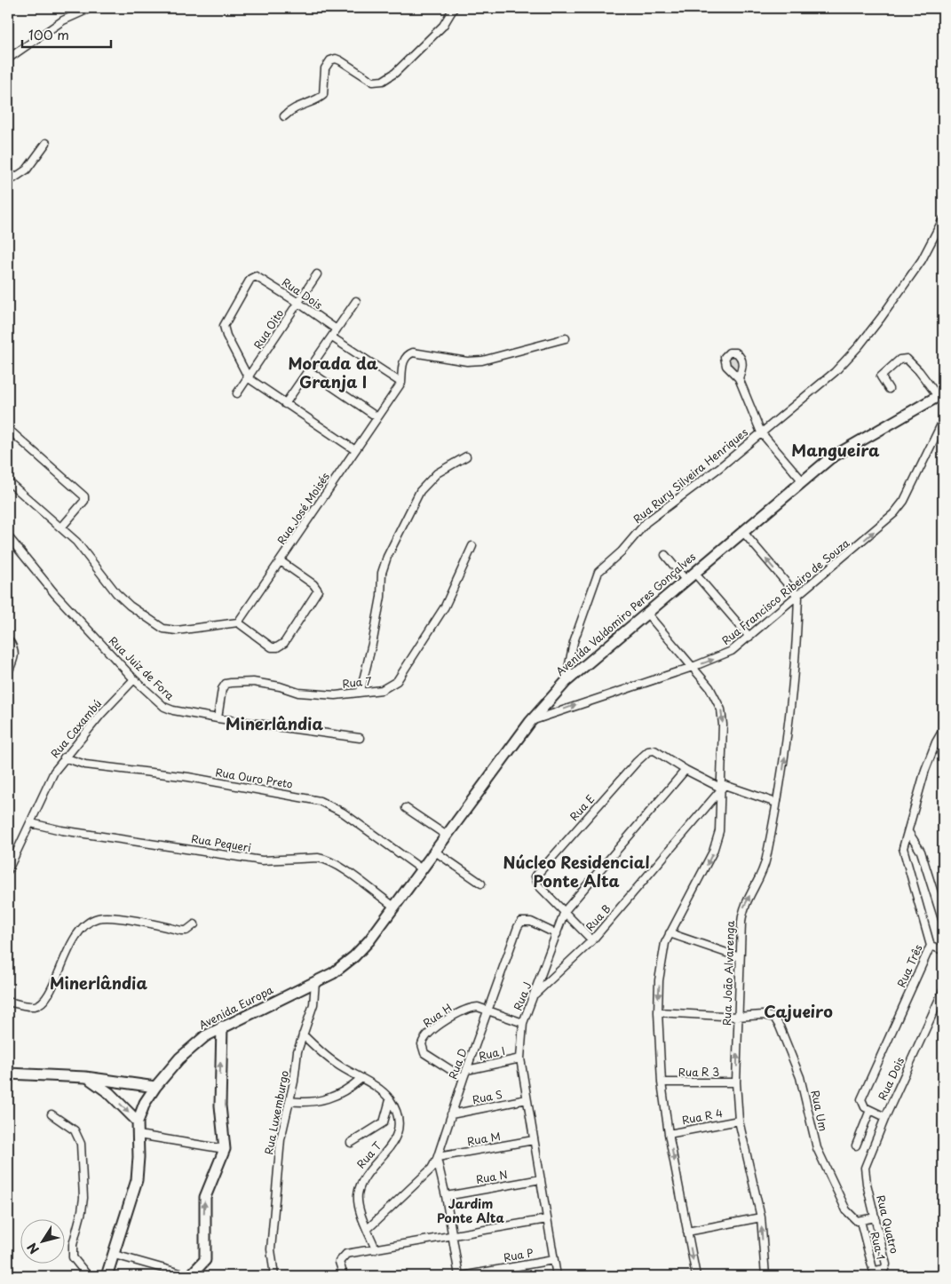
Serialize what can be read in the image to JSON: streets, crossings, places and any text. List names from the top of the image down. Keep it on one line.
{"streets":{"street":["Rua Dois","Rua Oito","Rua Rury Silveira Henriques","Rua José Moisés","Rua Francisco Ribeiro de Souza","Avenida Valdomiro Peres Gonçalves","Rua Juiz de Fora","Rua 7","Rua Caxambú","Rua Ouro Preto","Rua E","Rua Pequeri","Rua B","Rua Três","Rua João Alvarenga","Rua J","Avenida Europa","Rua H","Rua I","Rua D","Rua R 3","Rua S","Rua Um","Rua Luxemburgo","Rua R 4","Rua M","Rua T","Rua N","Rua Quatro","Rua 1","Rua P"]},"crossings":[["Rua Dois","Rua Oito"],["Rua Dois","Rua Quatro"],["Rua Rury Silveira Henriques","Avenida Valdomiro Peres Gonçalves"],["Rua Francisco Ribeiro de Souza","Avenida Valdomiro Peres Gonçalves"],["Rua Francisco Ribeiro de Souza","Rua João Alvarenga"],["Avenida Valdomiro Peres Gonçalves","Rua Ouro Preto"],["Avenida Valdomiro Peres Gonçalves","Rua Pequeri"],["Avenida Valdomiro Peres Gonçalves","Avenida Europa"],["Rua Juiz de Fora","Rua 7"],["Rua Juiz de Fora","Rua Caxambú"],["Rua Caxambú","Rua Ouro Preto"],["Rua Caxambú","Rua Pequeri"],["Rua E","Rua B"],["Rua E","Rua João Alvarenga"],["Rua E","Rua J"],["Rua B","Rua J"],["Rua João Alvarenga","Rua R 3"],["Rua João Alvarenga","Rua Um"],["Rua João Alvarenga","Rua R 4"],["Rua J","Rua H"],["Rua J","Rua I"],["Rua J","Rua D"],["Rua J","Rua S"],["Rua J","Rua M"],["Rua J","Rua N"],["Rua J","Rua P"],["Avenida Europa","Rua Luxemburgo"],["Rua H","Rua D"],["Rua I","Rua D"],["Rua D","Rua S"],["Rua D","Rua M"],["Rua D","Rua T"],["Rua Um","Rua 1"],["Rua Quatro","Rua 1"]],"one_way":["Rua Francisco Ribeiro de Souza","Rua João Alvarenga"],"districts":["Morada da Granja I","Mangueira","Minerlândia","Núcleo Residencial Ponte Alta","Minerlândia","Cajueiro","Jardim Ponte Alta"],"scale_bar":"100 m","north":"bottom left"}
